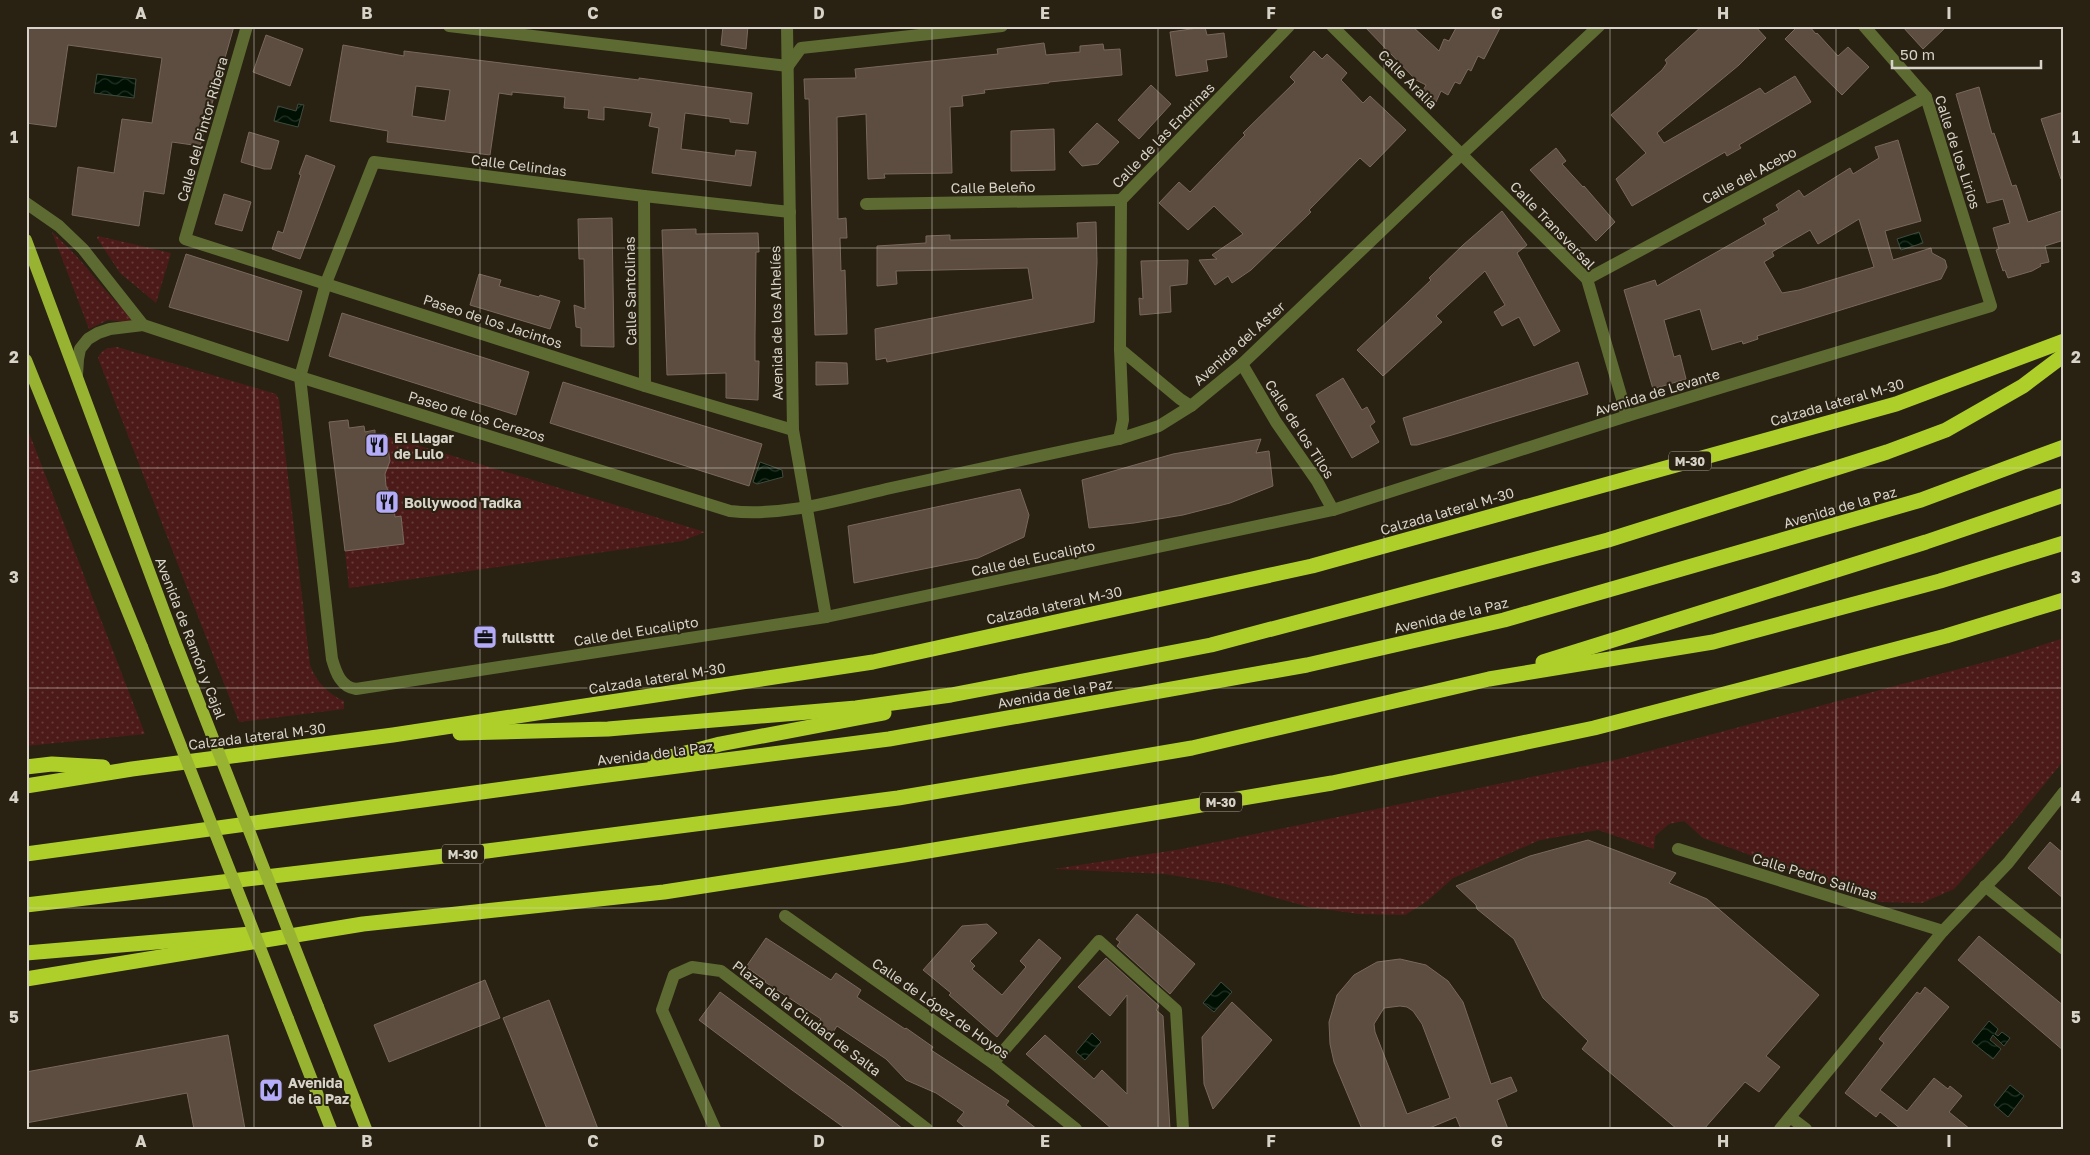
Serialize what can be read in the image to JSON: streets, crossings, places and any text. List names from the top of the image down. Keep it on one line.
{"streets":{"highway":["Calzada lateral M-30","M-30","Avenida de la Paz"],"main road":["Avenida de Ramón y Cajal"],"street":["Calle Aralia","Calle del Pintor Ribera","Calle de las Endrinas","Calle de los Lirios","Calle Celindas","Calle del Acebo","Calle Beleño","Calle Transversal","Calle Santolinas","Paseo de los Jacintos","Avenida de los Alhelíes","Avenida del Aster","Avenida de Levante","Paseo de los Cerezos","Calle de los Tilos","Calle del Eucalipto","Calle Pedro Salinas","Calle de López de Hoyos","Plaza de la Ciudad de Salta"]},"crossings":[["Calle Aralia","Calle Transversal"],["Calle Aralia","Avenida del Aster"],["Calle del Pintor Ribera","Paseo de los Jacintos"],["Calle de las Endrinas","Calle Beleño"],["Calle de las Endrinas","Avenida del Aster"],["Calle de los Lirios","Calle del Acebo"],["Calle de los Lirios","Avenida de Levante"],["Calle Celindas","Calle Santolinas"],["Calle Celindas","Paseo de los Jacintos"],["Calle Celindas","Avenida de los Alhelíes"],["Calle Celindas","Calle del Eucalipto"],["Calle del Acebo","Calle Transversal"],["Calle Transversal","Avenida del Aster"],["Calle Transversal","Avenida de Levante"],["Calle Santolinas","Paseo de los Jacintos"],["Paseo de los Jacintos","Avenida de los Alhelíes"],["Paseo de los Jacintos","Calle del Eucalipto"],["Avenida de los Alhelíes","Avenida del Aster"],["Avenida de los Alhelíes","Paseo de los Cerezos"],["Avenida de los Alhelíes","Calle del Eucalipto"],["Avenida del Aster","Paseo de los Cerezos"],["Avenida del Aster","Calle de los Tilos"],["Avenida de Levante","Calle de los Tilos"],["Avenida de Levante","Calle del Eucalipto"],["Paseo de los Cerezos","Calle del Eucalipto"],["Paseo de los Cerezos","Avenida de Ramón y Cajal"],["Calle de los Tilos","Calle del Eucalipto"]],"places":{"restaurant":["El Llagar de Lulo","Bollywood Tadka"],"office":["fullstttt"],"metro station":["Avenida de la Paz"]},"scale_bar":"50 m","grid":{"columns":["A","B","C","D","E","F","G","H","I"],"rows":["1","2","3","4","5"]}}
